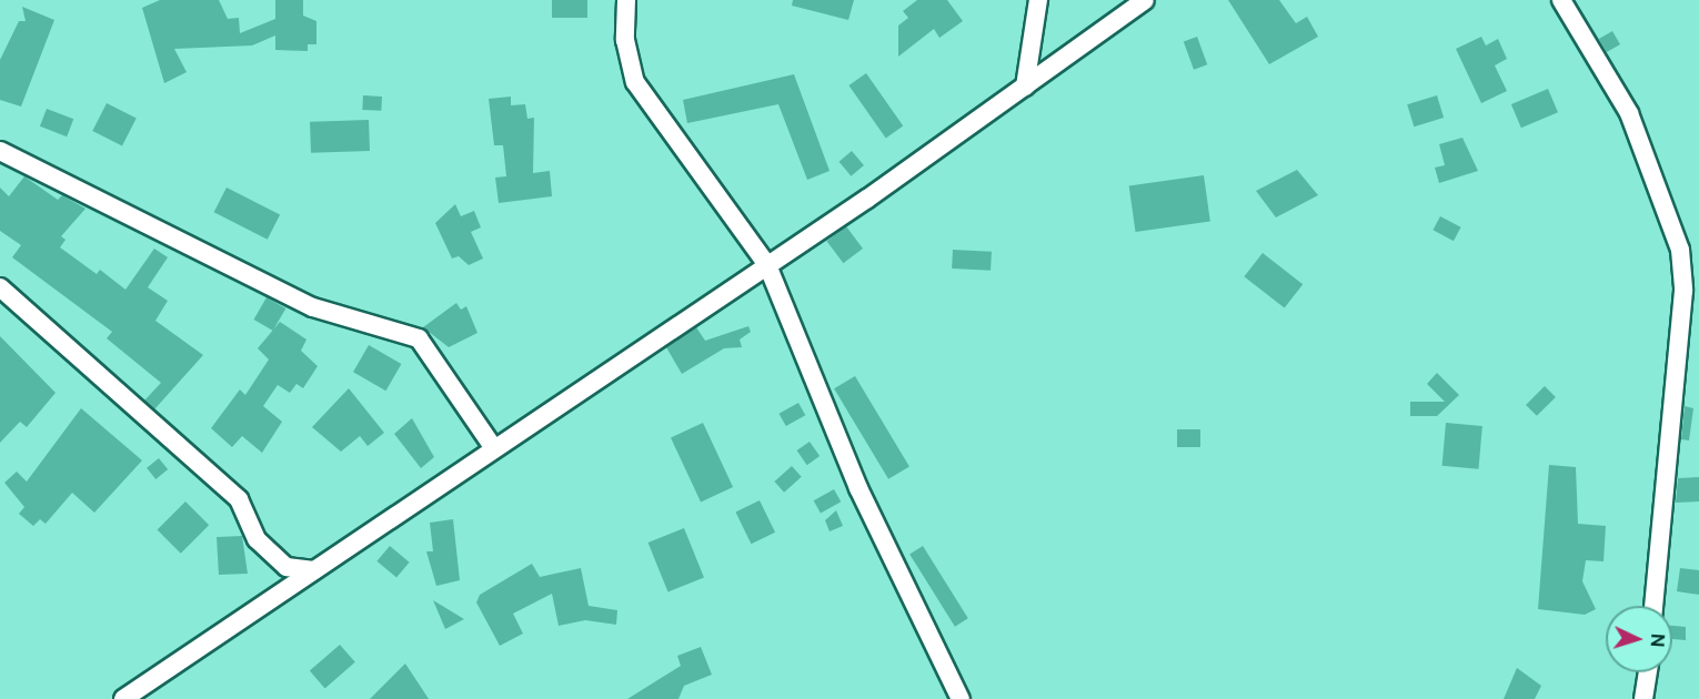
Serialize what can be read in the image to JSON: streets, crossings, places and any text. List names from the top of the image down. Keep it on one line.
{"north":"right"}
